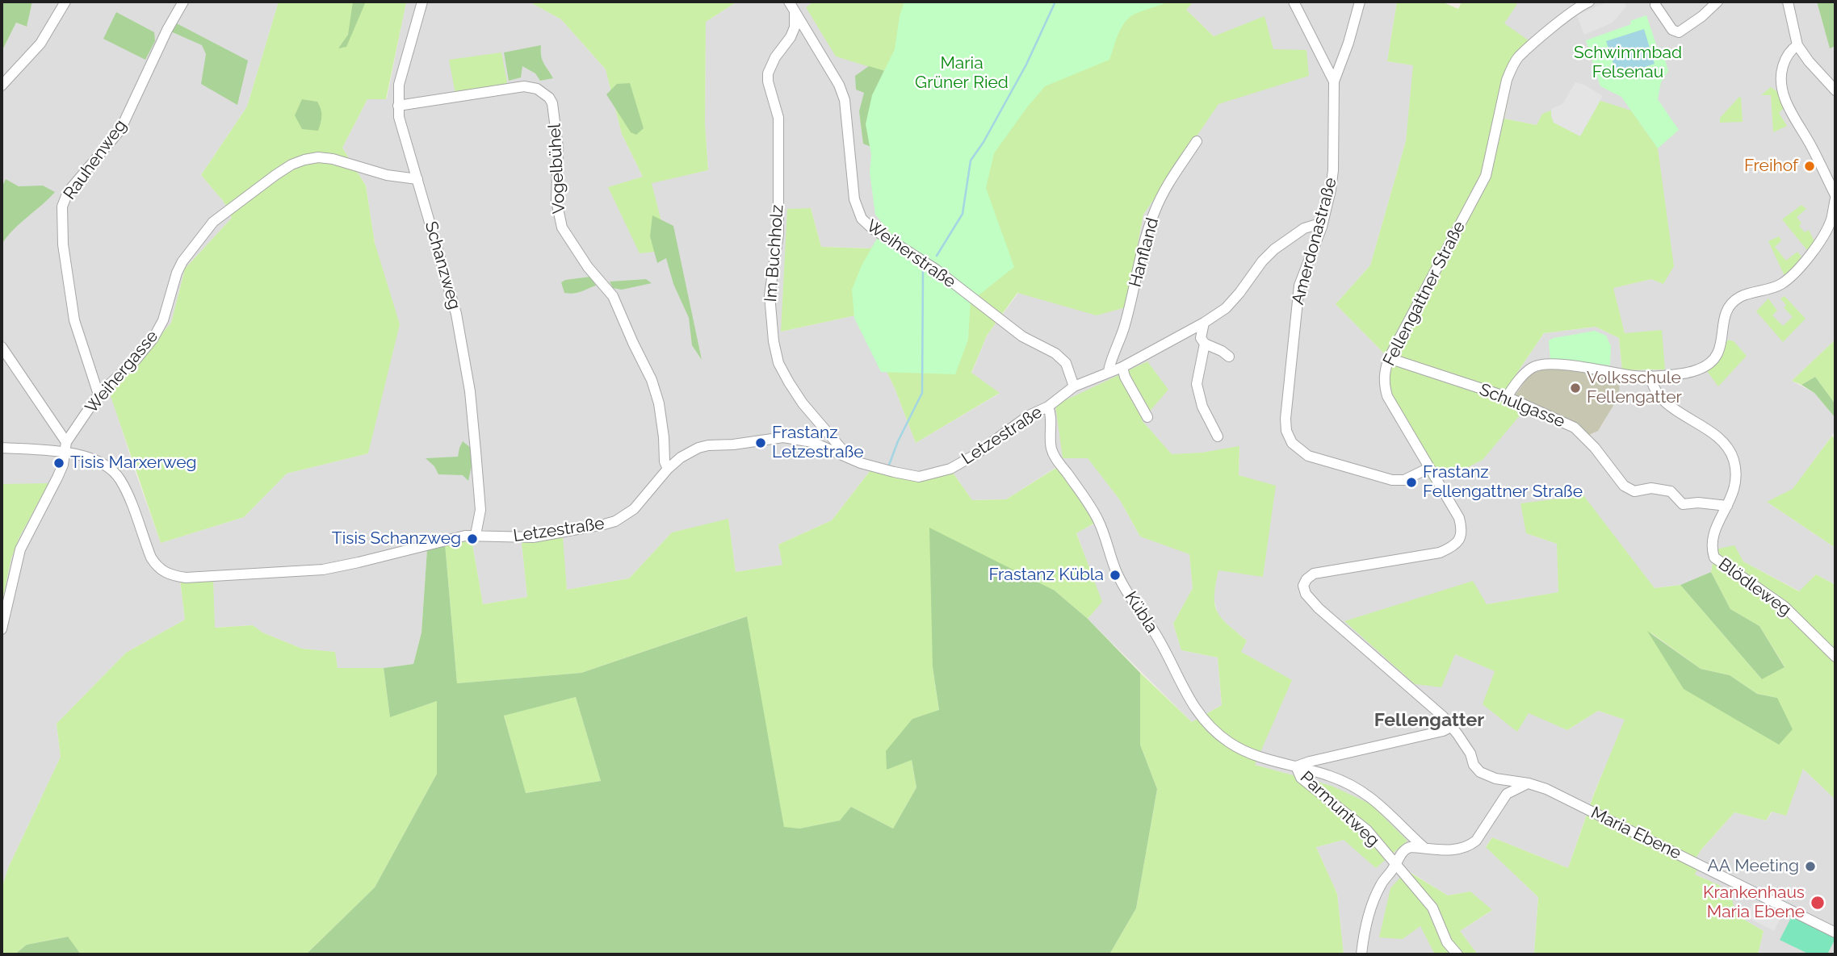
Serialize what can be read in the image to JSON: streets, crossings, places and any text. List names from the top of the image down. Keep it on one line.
{"streets":{"street":["Rauhenweg","Vogelbühel","Amerdonastraße","Hanfland","Im Buchholz","Weiherstraße","Schanzweg","Fellengattner Straße","Weihergasse","Schulgasse","Letzestraße","Blödleweg","Kübla","Parmuntweg","Maria Ebene"]},"crossings":[["Rauhenweg","Weihergasse"],["Vogelbühel","Schanzweg"],["Vogelbühel","Letzestraße"],["Amerdonastraße","Fellengattner Straße"],["Amerdonastraße","Letzestraße"],["Hanfland","Letzestraße"],["Im Buchholz","Weiherstraße"],["Im Buchholz","Letzestraße"],["Weiherstraße","Letzestraße"],["Schanzweg","Weihergasse"],["Schanzweg","Letzestraße"],["Fellengattner Straße","Schulgasse"],["Fellengattner Straße","Parmuntweg"],["Fellengattner Straße","Maria Ebene"],["Weihergasse","Letzestraße"],["Schulgasse","Blödleweg"],["Letzestraße","Kübla"],["Kübla","Parmuntweg"],["Parmuntweg","Maria Ebene"]],"districts":["Fellengatter"],"parks":["Schwimmbad Felsenau","Maria Grüner Ried"],"places":["Freihof","Volksschule Fellengatter","Frastanz Letzestraße","Tisis Marxerweg","Frastanz Fellengattner Straße","Tisis Schanzweg","Frastanz Kübla","AA Meeting","Krankenhaus Maria Ebene"]}
